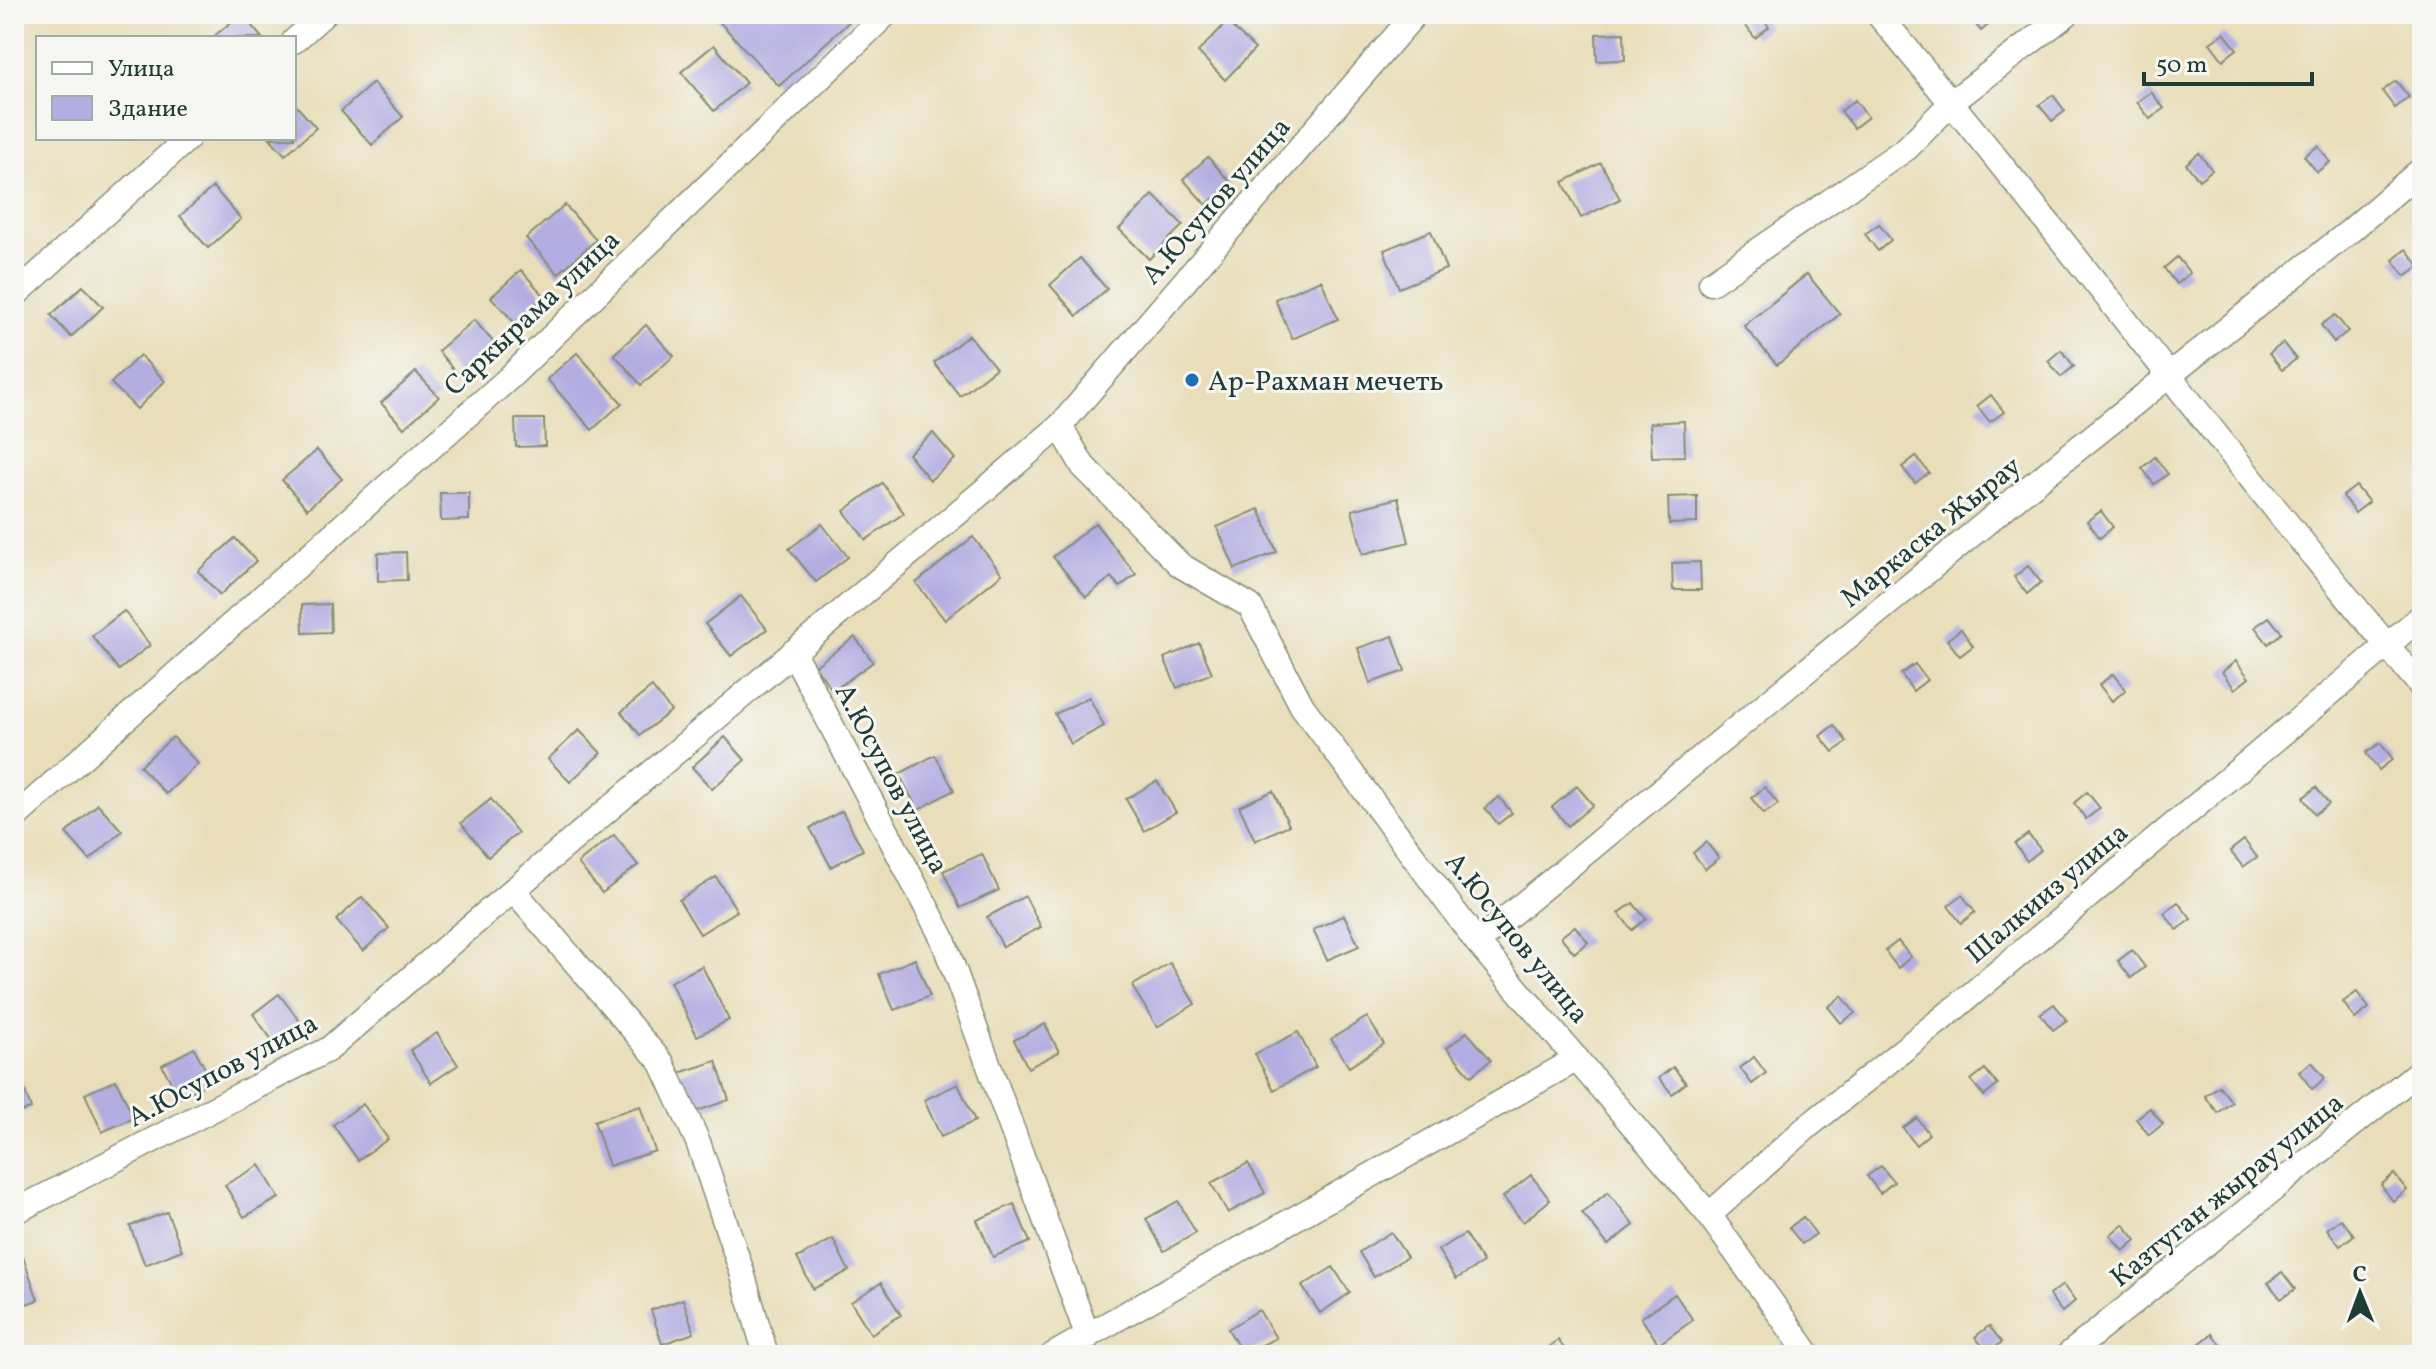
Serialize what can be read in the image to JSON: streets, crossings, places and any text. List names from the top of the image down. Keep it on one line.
{"streets":{"street":["А.Юсупов улица","Саркырама улица","Маркаска Жырау","Шалкииз улица","Казтуган жырау улица"]},"crossings":[["А.Юсупов улица","Маркаска Жырау"]],"places":["Ар-Рахман мечеть"],"legend":["Улица","Здание"],"scale_bar":"50 m","north":"top"}
